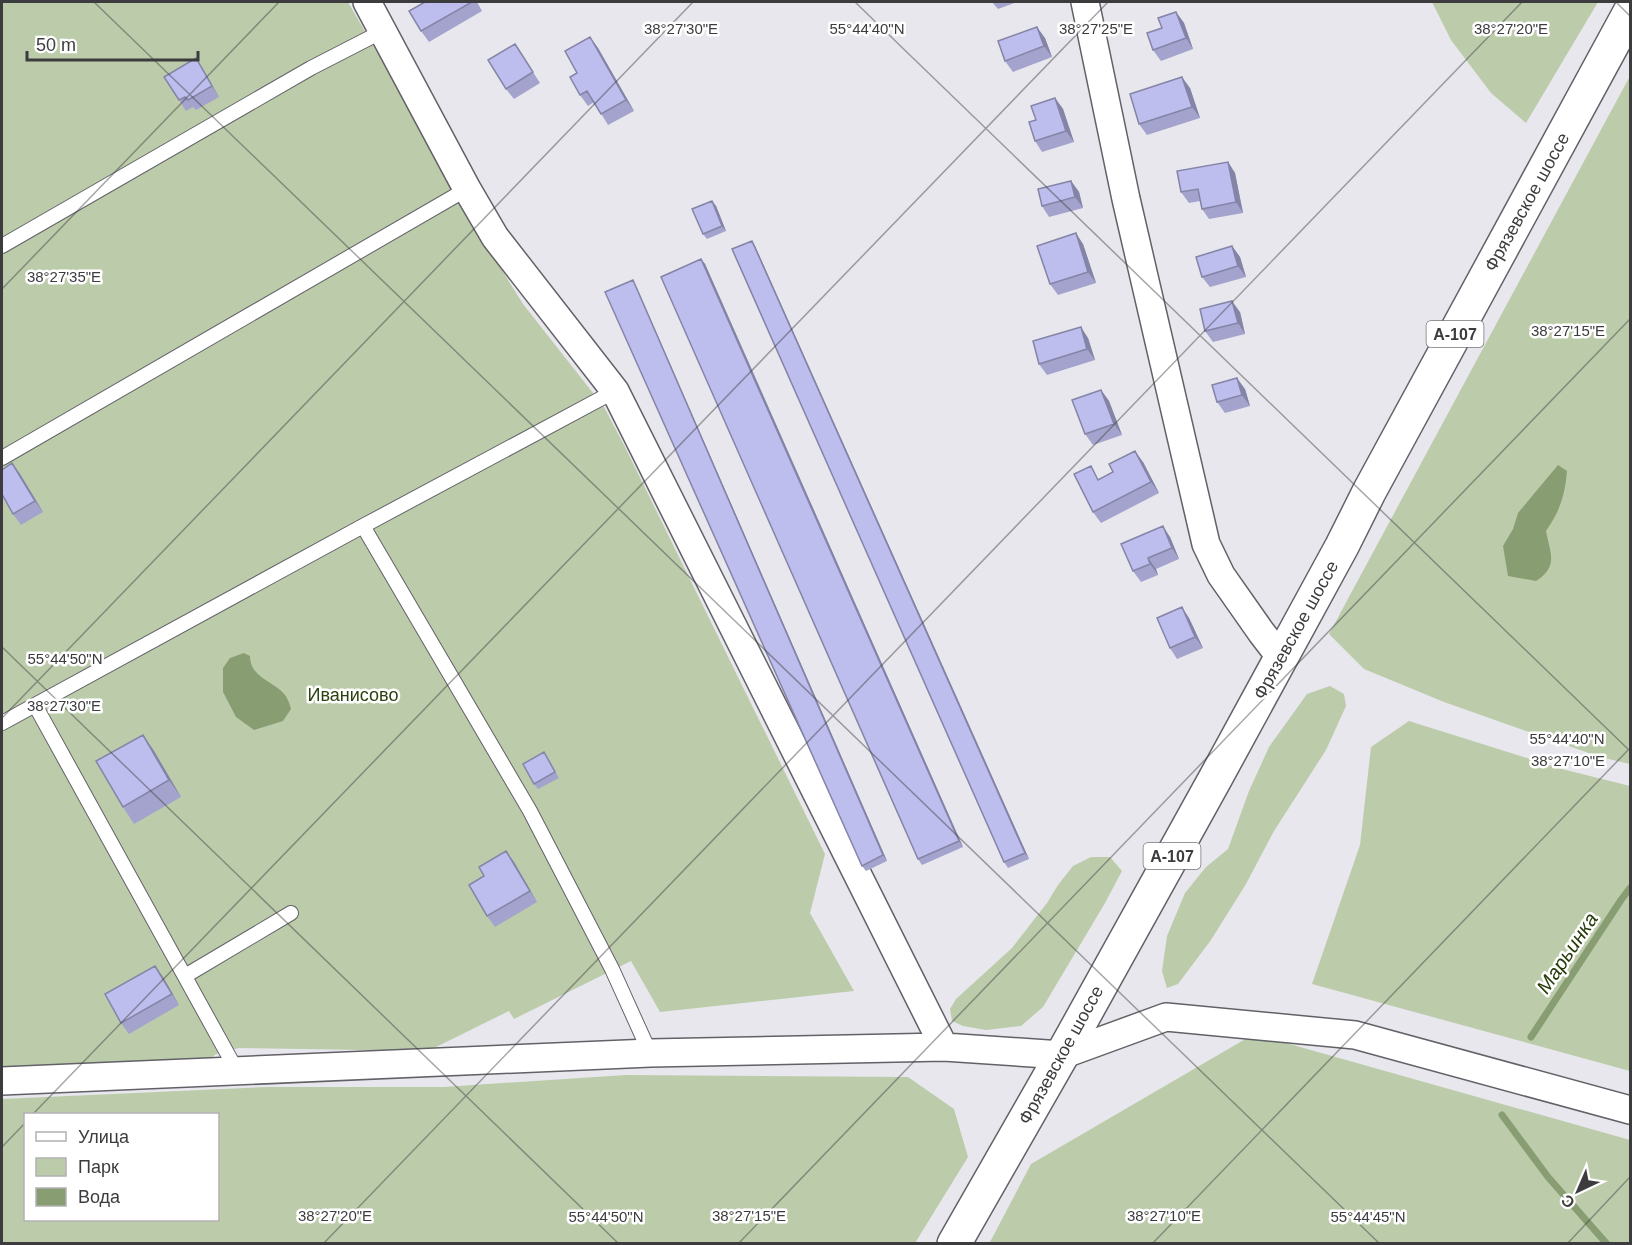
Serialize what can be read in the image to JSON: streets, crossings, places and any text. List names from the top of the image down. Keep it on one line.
{"streets":{"highway":["Фрязевское шоссе","А-107"]},"water":["Марьинка"],"parks":["Иванисово"],"legend":["Улица","Парк","Вода"],"scale_bar":"50 m","north":"bottom left","coordinates":["55°44'40\"N","38°27'20\"E","38°27'30\"E","38°27'25\"E","38°27'35\"E","38°27'15\"E","55°44'50\"N","38°27'10\"E","55°44'45\"N"]}
